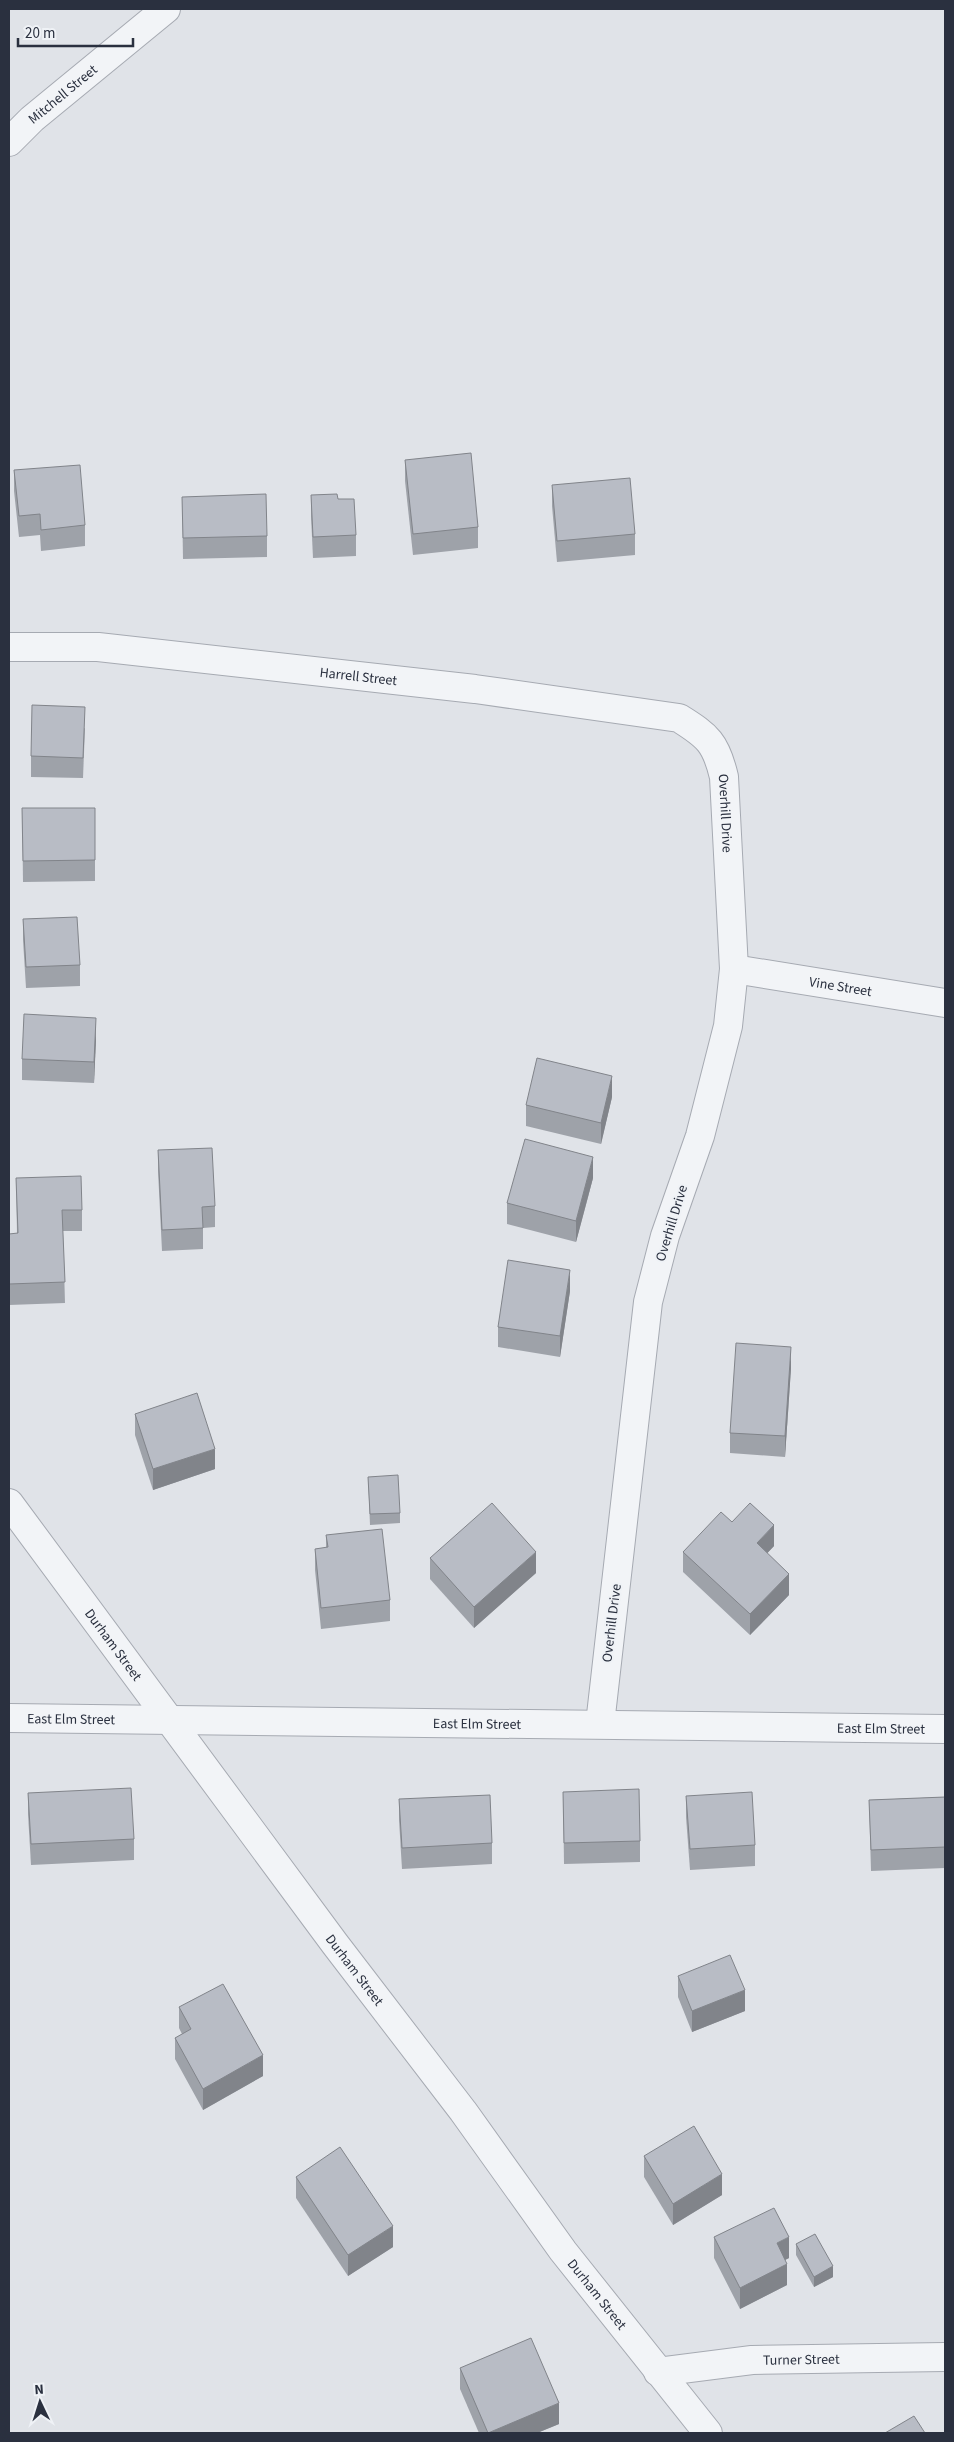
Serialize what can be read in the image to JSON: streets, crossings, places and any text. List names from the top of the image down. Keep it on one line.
{"streets":{"street":["Mitchell Street","Harrell Street","Overhill Drive","Vine Street","Durham Street","East Elm Street","Turner Street"]},"crossings":[["Harrell Street","Overhill Drive"],["Overhill Drive","Vine Street"],["Overhill Drive","East Elm Street"],["Durham Street","East Elm Street"],["Durham Street","Turner Street"]],"scale_bar":"20 m","north":"top"}
